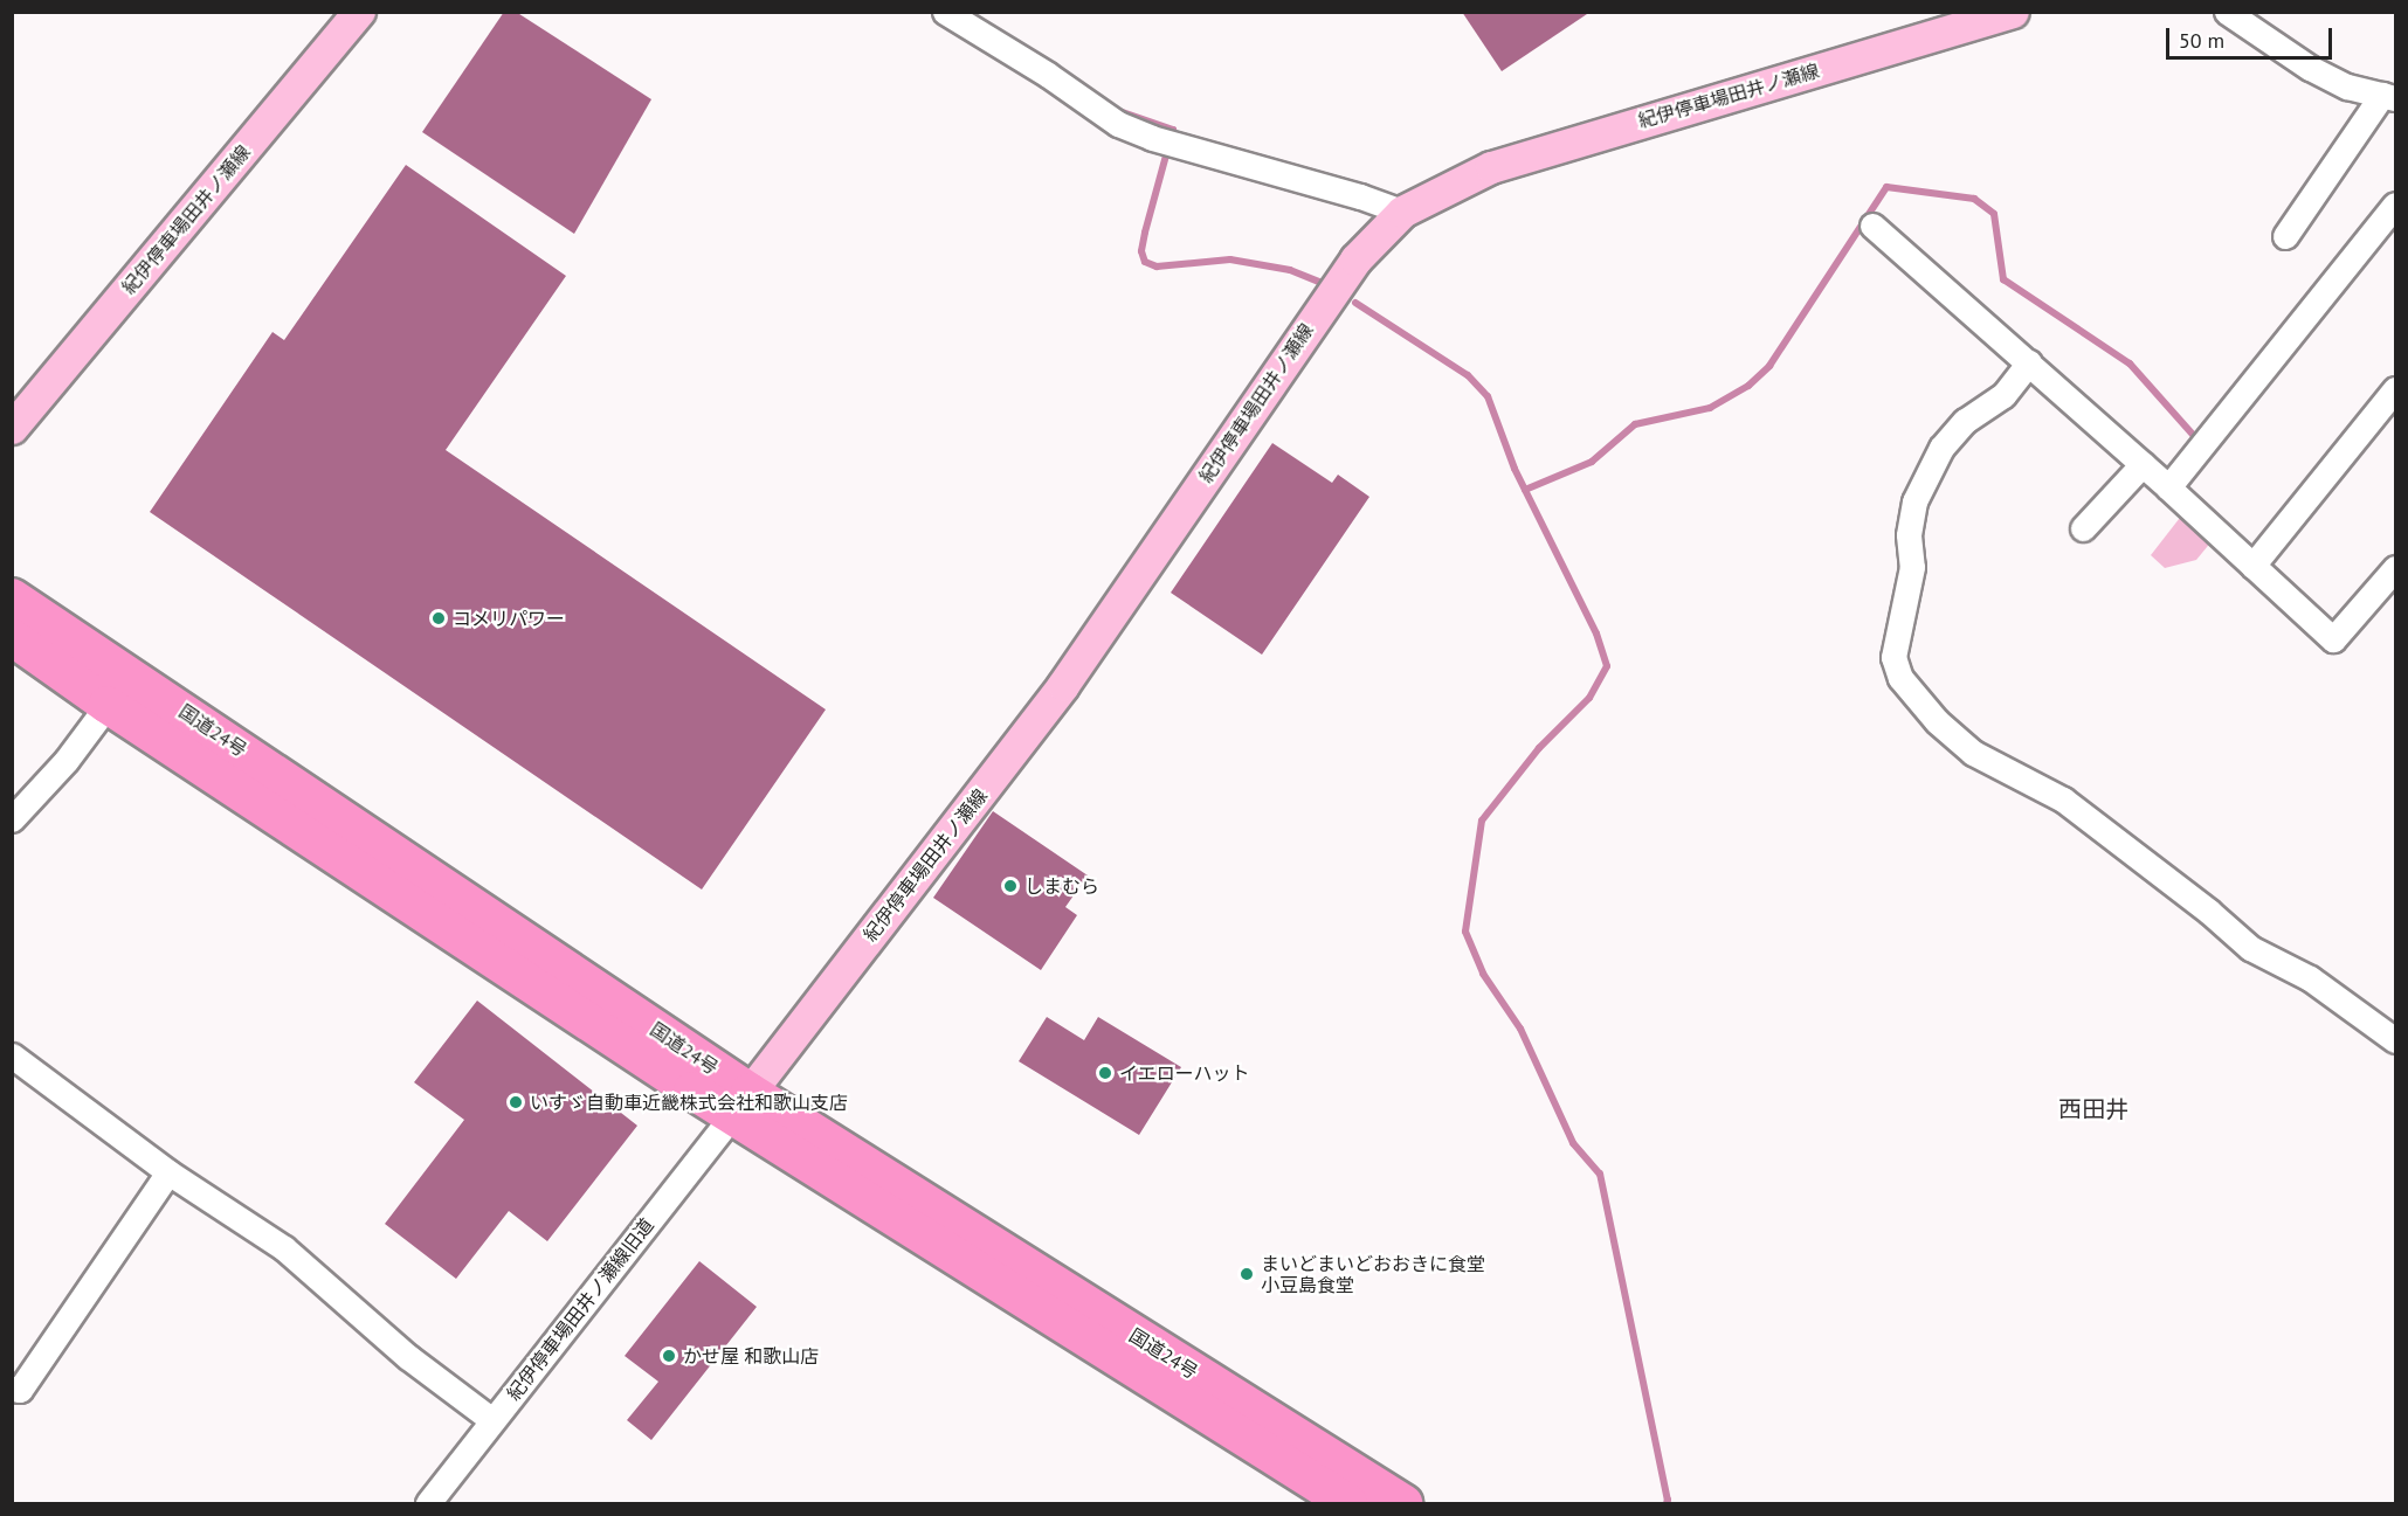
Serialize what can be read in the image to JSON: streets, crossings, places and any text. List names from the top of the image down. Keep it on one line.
{"streets":{"highway":["国道24号"],"main road":["紀伊停車場田井ノ瀬線"],"street":["紀伊停車場田井ノ瀬線旧道"]},"crossings":[["紀伊停車場田井ノ瀬線","国道24号"],["紀伊停車場田井ノ瀬線","紀伊停車場田井ノ瀬線旧道"],["国道24号","紀伊停車場田井ノ瀬線旧道"]],"districts":["西田井"],"places":["コメリパワー","しまむら","イエローハット","いすゞ自動車近畿株式会社和歌山支店","まいどまいどおおきに食堂 小豆島食堂","かせ屋 和歌山店"],"scale_bar":"50 m"}
